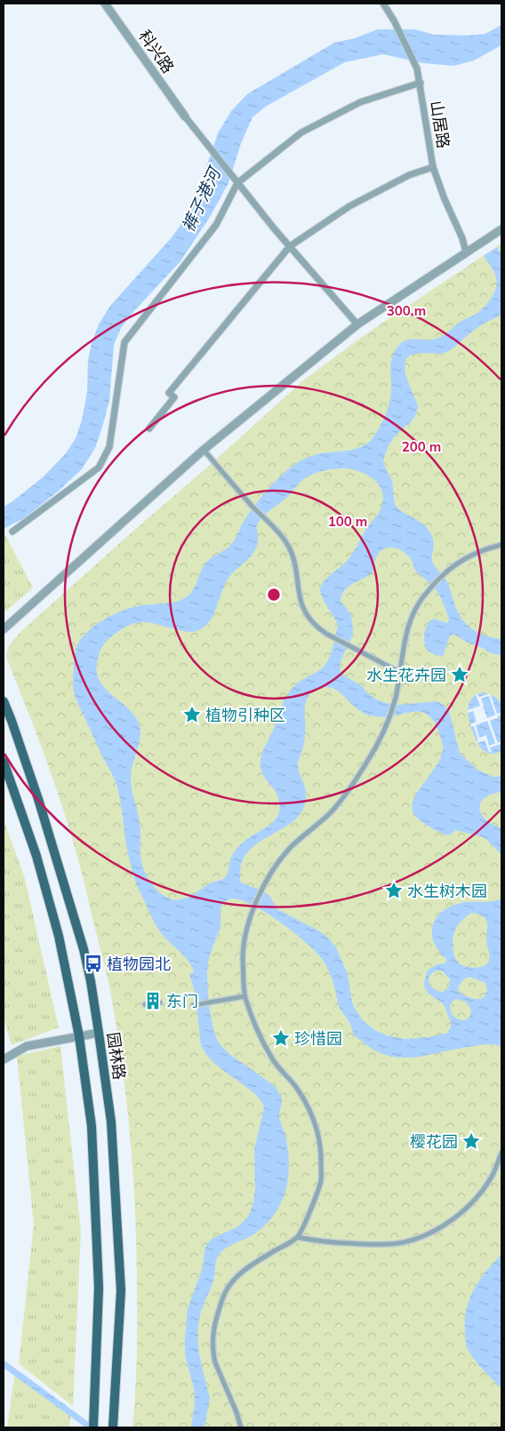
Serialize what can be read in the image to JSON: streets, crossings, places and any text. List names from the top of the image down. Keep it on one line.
{"streets":{"main road":["园林路"],"street":["科兴路","山居路"]},"water":["裤子港河"],"places":{"place":["水生花卉园","植物引种区","水生树木园","珍惜园","樱花园"],"bus stop":["植物园北"],"building":["东门"]},"rings":["300 m","200 m","100 m"]}
